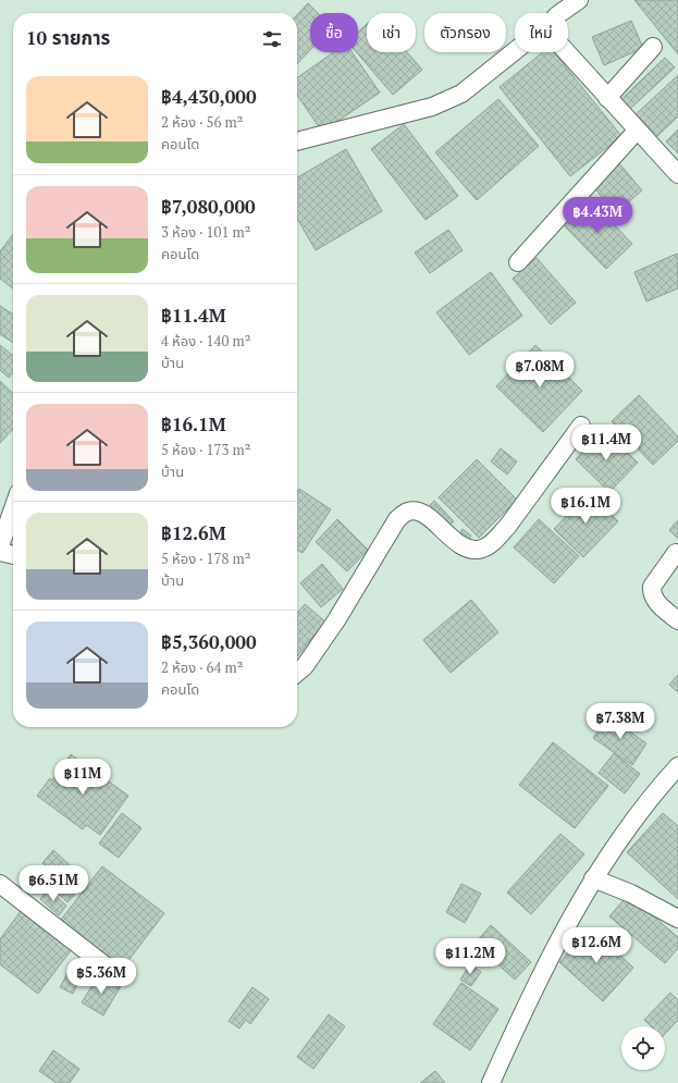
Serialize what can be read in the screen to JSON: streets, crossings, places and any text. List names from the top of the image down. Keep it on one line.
{"page":{"chip":["ซื้อ","เช่า","ตัวกรอง","ใหม่"],"heading":"10 รายการ","list":[{"name":"฿4,430,000","note":"2 ห้อง · 56 m² · คอนโด"},{"name":"฿7,080,000","note":"3 ห้อง · 101 m² · คอนโด"},{"name":"฿11.4M","note":"4 ห้อง · 140 m² · บ้าน"},{"name":"฿16.1M","note":"5 ห้อง · 173 m² · บ้าน"},{"name":"฿12.6M","note":"5 ห้อง · 178 m² · บ้าน"},{"name":"฿5,360,000","note":"2 ห้อง · 64 m² · คอนโด"}],"price":["฿4.43M","฿7.08M","฿11.4M","฿16.1M","฿7.38M","฿11M","฿6.51M","฿12.6M","฿11.2M","฿5.36M"]}}
